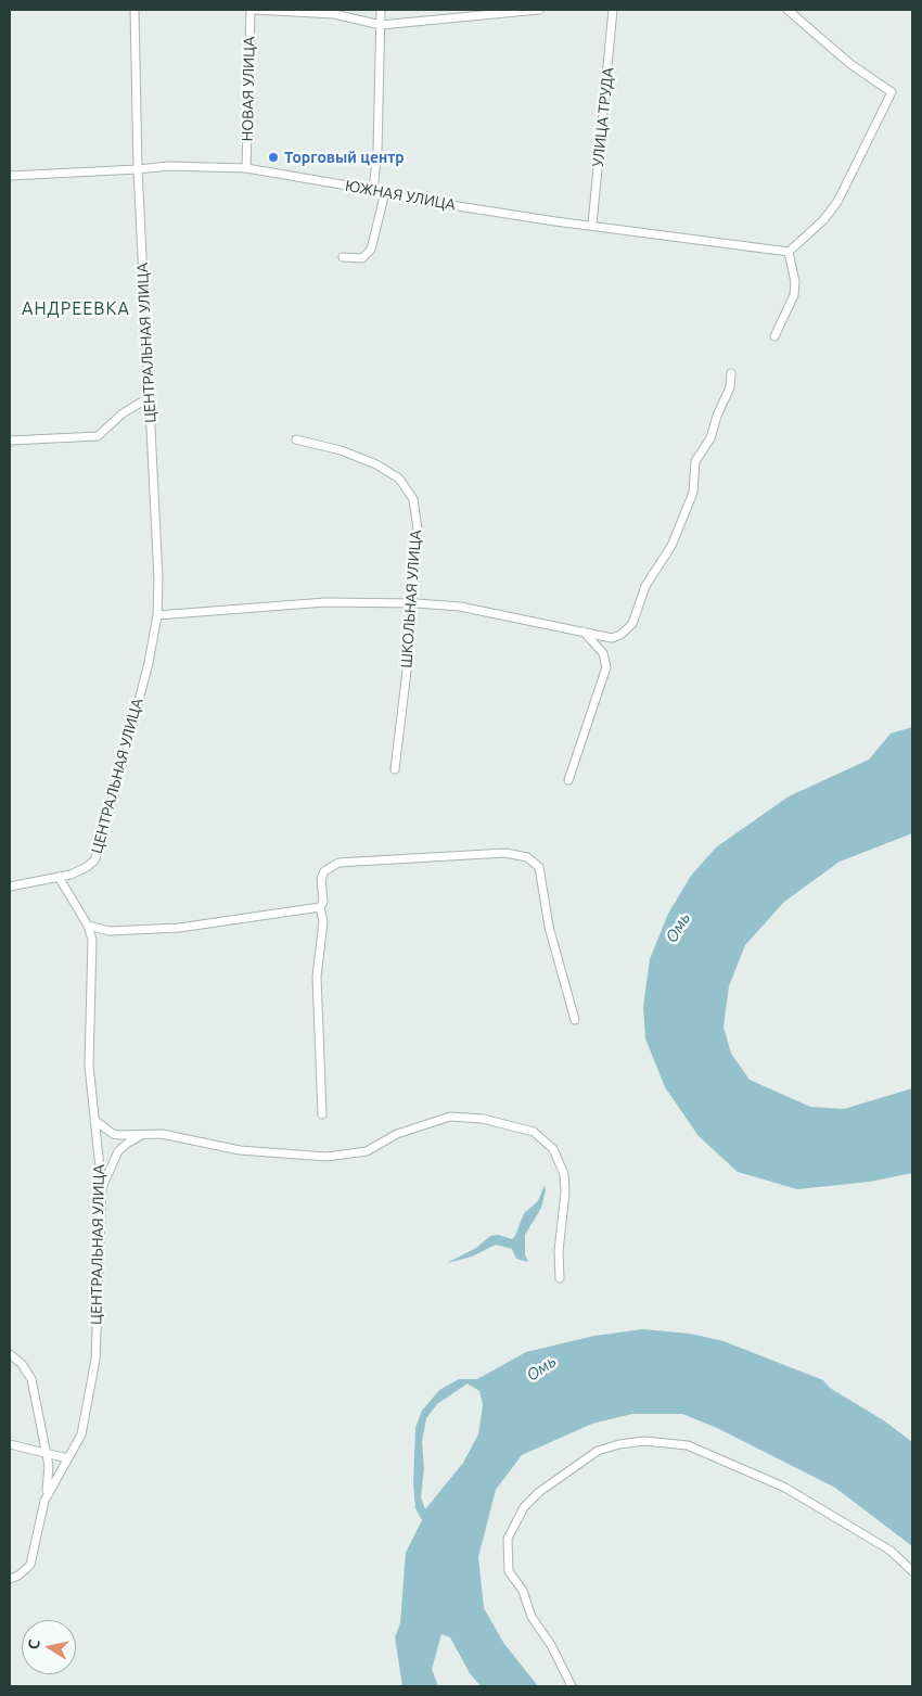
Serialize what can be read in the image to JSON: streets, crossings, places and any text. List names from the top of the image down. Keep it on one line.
{"streets":{"street":["НОВАЯ УЛИЦА","УЛИЦА ТРУДА","ЮЖНАЯ УЛИЦА","ЦЕНТРАЛЬНАЯ УЛИЦА","ШКОЛЬНАЯ УЛИЦА"]},"crossings":[["НОВАЯ УЛИЦА","ЮЖНАЯ УЛИЦА"],["УЛИЦА ТРУДА","ЮЖНАЯ УЛИЦА"],["ЮЖНАЯ УЛИЦА","ЦЕНТРАЛЬНАЯ УЛИЦА"]],"districts":["АНДРЕЕВКА"],"water":["Омь"],"places":["Торговый центр"],"north":"left"}
